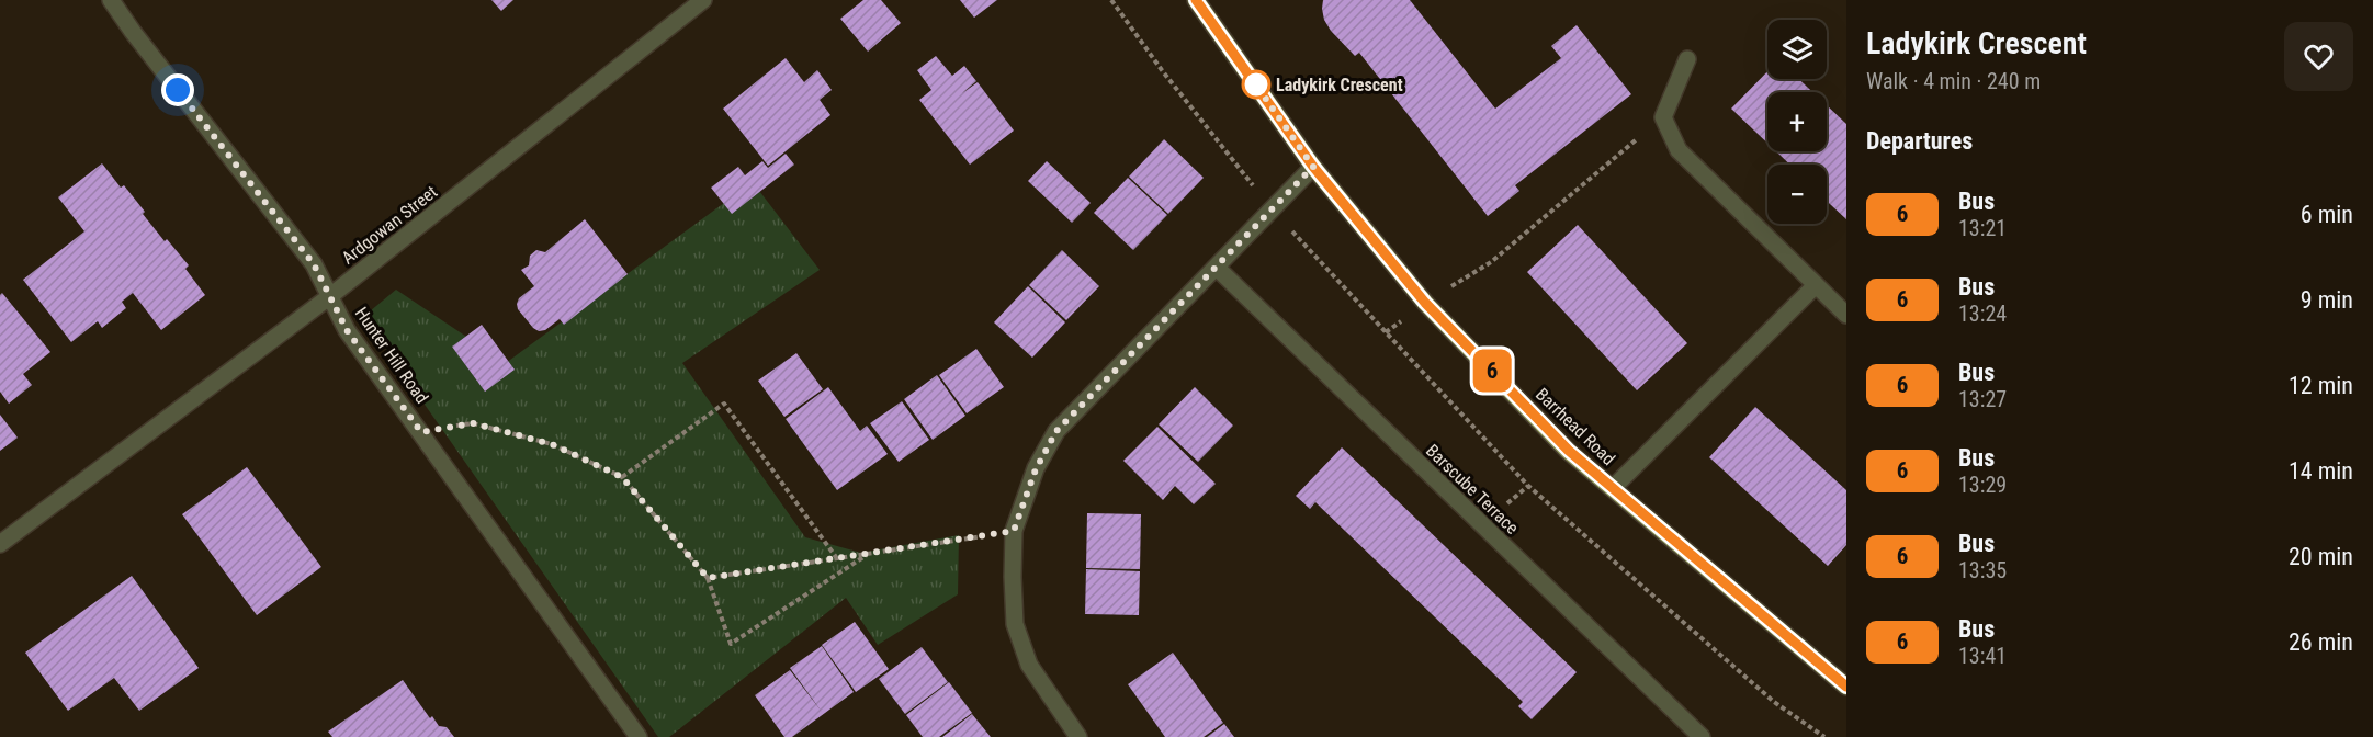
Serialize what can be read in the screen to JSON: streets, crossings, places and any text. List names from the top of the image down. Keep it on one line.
{"streets":{"main road":["Barrhead Road"],"street":["Ardgowan Street","Hunter Hill Road","Barscube Terrace"]},"crossings":[["Ardgowan Street","Hunter Hill Road"]],"places":["Ladykirk Crescent"],"lines":["bus line 6"],"page":{"on_map":"6","heading":[["Ladykirk Crescent","Walk · 4 min · 240 m"],"Departures"],"map_buttons":["+","−"],"list":[{"mark":"6","name":"Bus","note":"13:21","value":"6 min"},{"mark":"6","name":"Bus","note":"13:24","value":"9 min"},{"mark":"6","name":"Bus","note":"13:27","value":"12 min"},{"mark":"6","name":"Bus","note":"13:29","value":"14 min"},{"mark":"6","name":"Bus","note":"13:35","value":"20 min"},{"mark":"6","name":"Bus","note":"13:41","value":"26 min"}]}}
